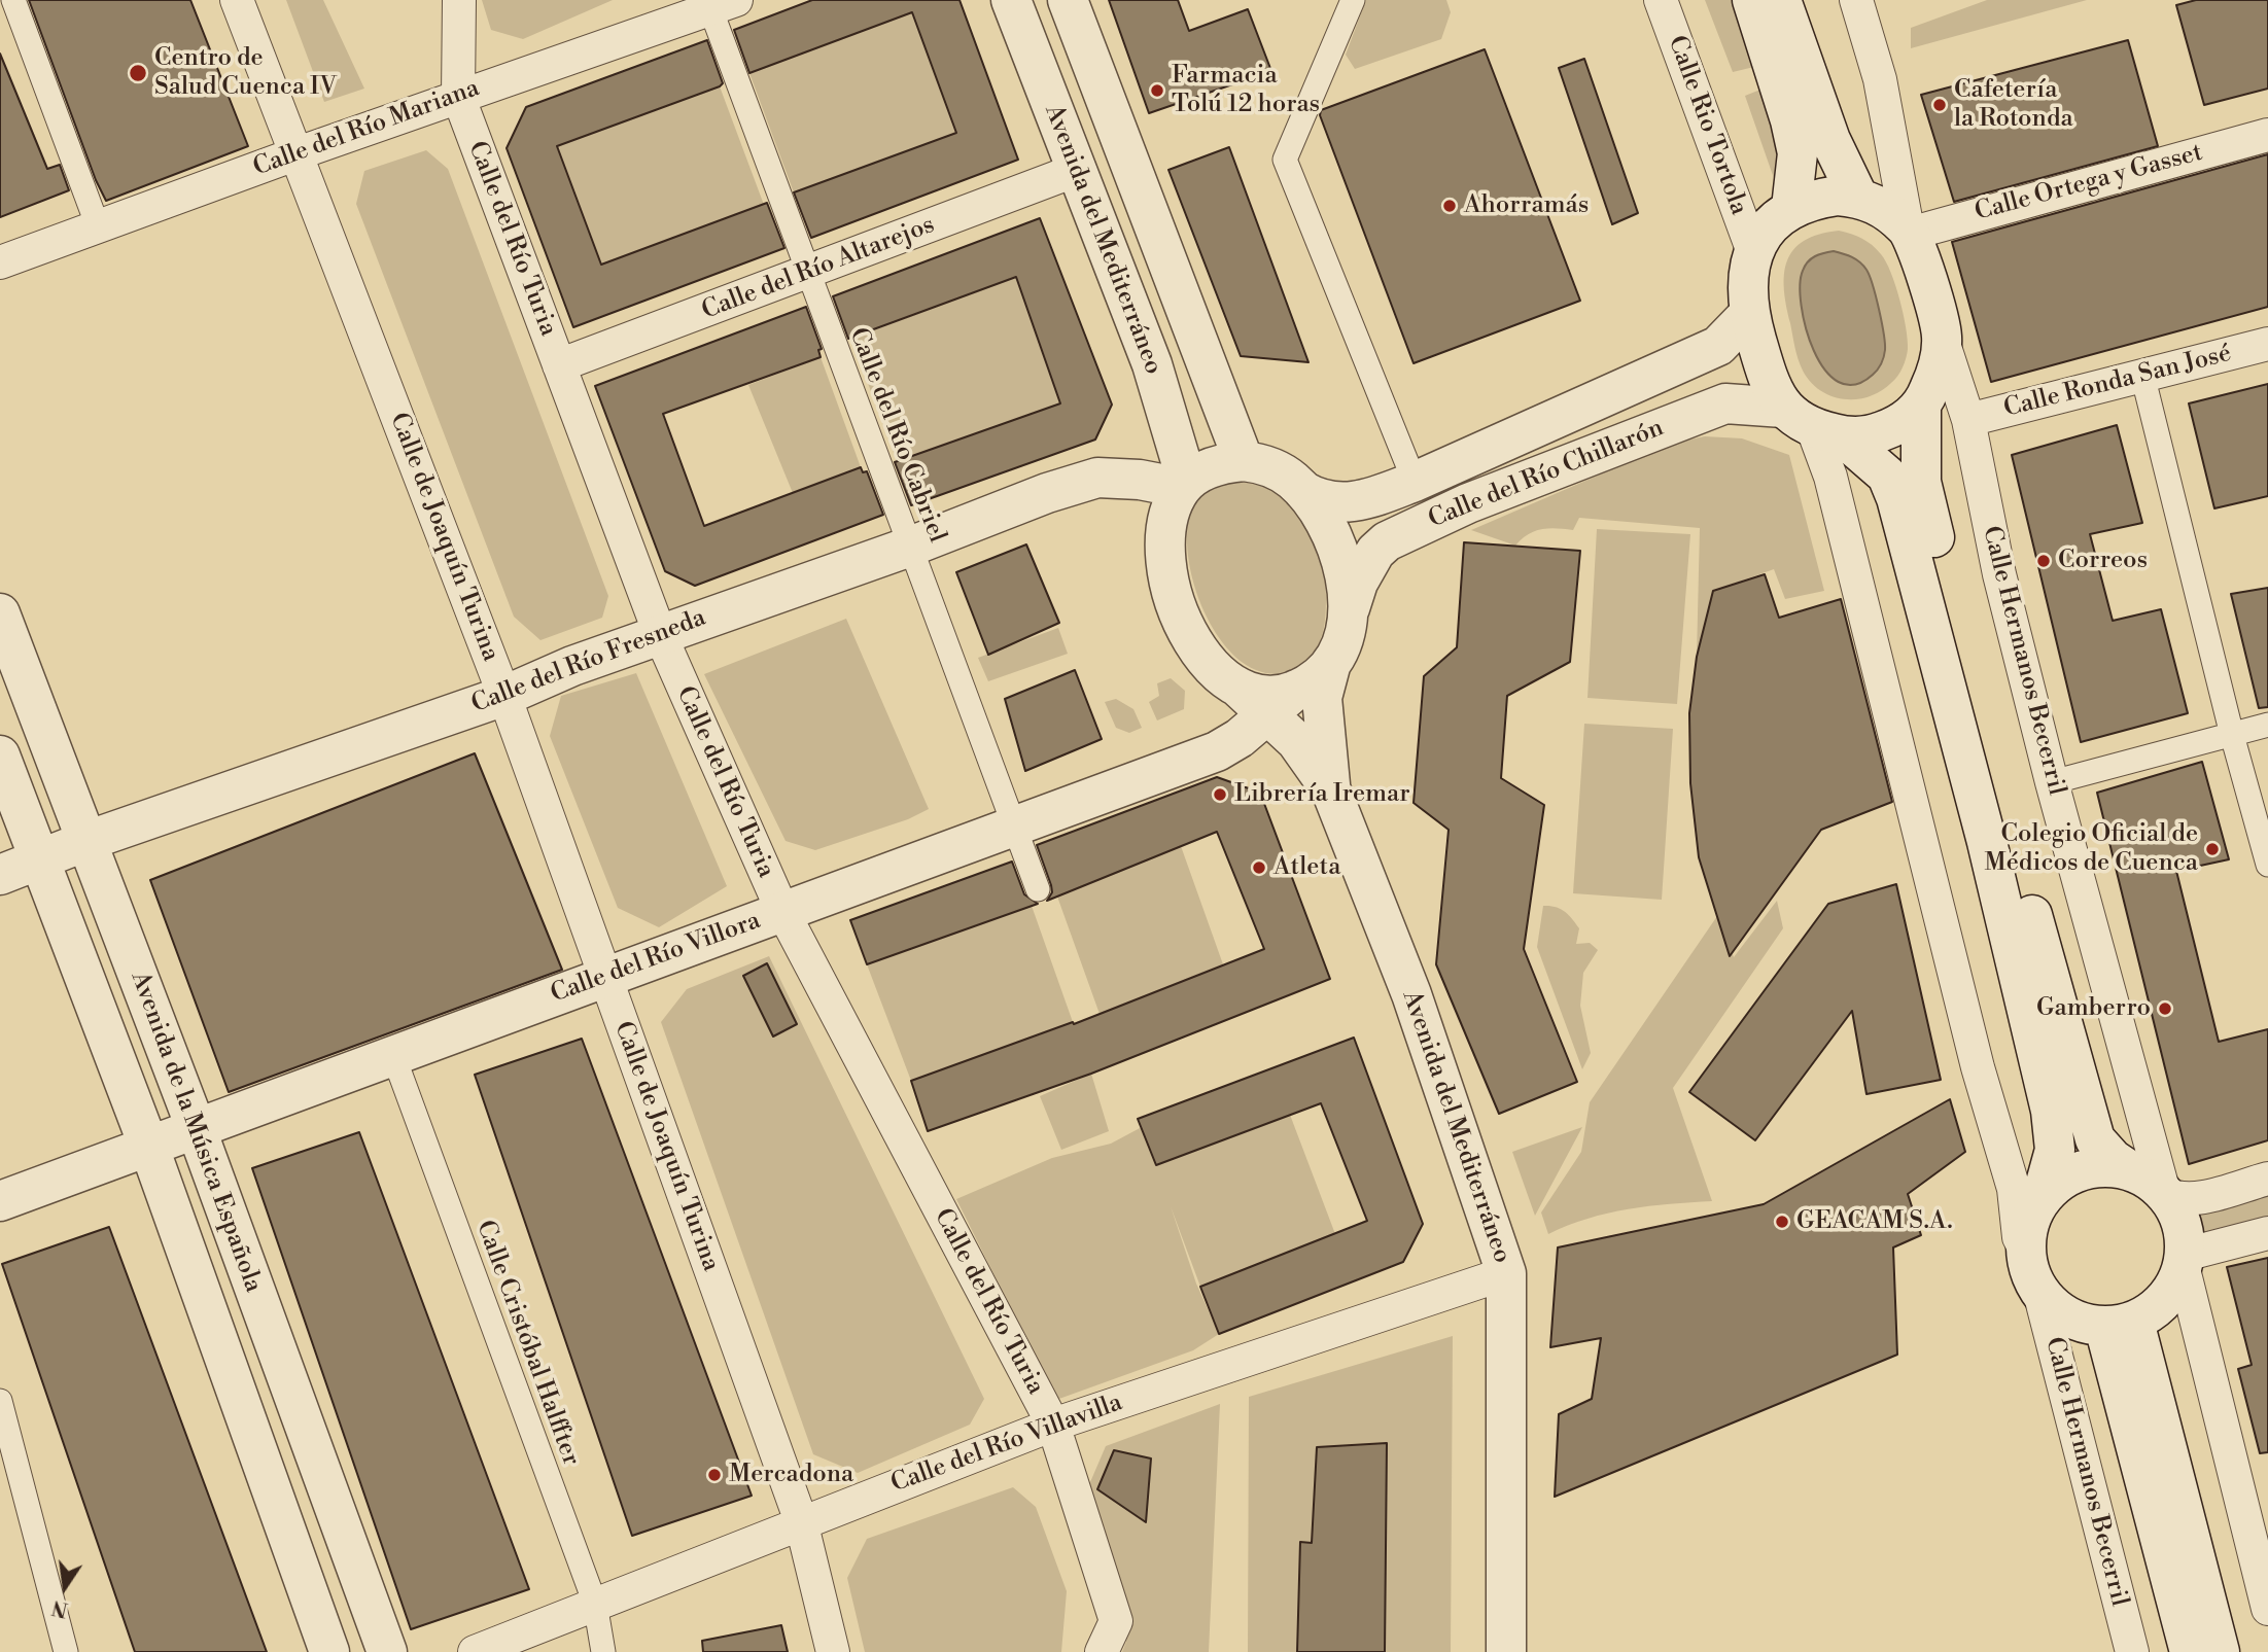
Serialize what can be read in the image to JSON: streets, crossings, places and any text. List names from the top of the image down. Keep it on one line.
{"streets":{"street":["Calle Rio Tortola","Calle del Río Mariana","Calle Ortega y Gasset","Calle del Río Turia","Avenida del Mediterráneo","Calle del Río Altarejos","Calle Ronda San José","Calle del Río Cabriel","Calle del Río Chillarón","Calle de Joaquín Turina","Calle Hermanos Becerril","Calle del Río Fresneda","Calle del Río Villora","Avenida de la Música Española","Calle Cristóbal Halffter","Calle del Río Villavilla"]},"crossings":[["Calle Rio Tortola","Calle Ortega y Gasset"],["Calle Rio Tortola","Calle del Río Chillarón"],["Calle Rio Tortola","Calle Hermanos Becerril"],["Calle del Río Mariana","Calle del Río Turia"],["Calle del Río Mariana","Calle del Río Cabriel"],["Calle del Río Mariana","Calle de Joaquín Turina"],["Calle Ortega y Gasset","Calle del Río Chillarón"],["Calle Ortega y Gasset","Calle Hermanos Becerril"],["Calle del Río Turia","Calle del Río Altarejos"],["Calle del Río Turia","Calle del Río Fresneda"],["Calle del Río Turia","Calle del Río Villora"],["Calle del Río Turia","Calle del Río Villavilla"],["Avenida del Mediterráneo","Calle del Río Altarejos"],["Avenida del Mediterráneo","Calle del Río Chillarón"],["Avenida del Mediterráneo","Calle del Río Fresneda"],["Avenida del Mediterráneo","Calle del Río Villora"],["Avenida del Mediterráneo","Calle del Río Villavilla"],["Calle del Río Altarejos","Calle del Río Cabriel"],["Calle Ronda San José","Calle Hermanos Becerril"],["Calle del Río Cabriel","Calle del Río Fresneda"],["Calle del Río Cabriel","Calle del Río Villora"],["Calle del Río Chillarón","Calle Hermanos Becerril"],["Calle del Río Chillarón","Calle del Río Fresneda"],["Calle del Río Chillarón","Calle del Río Villora"],["Calle de Joaquín Turina","Calle del Río Fresneda"],["Calle de Joaquín Turina","Calle del Río Villora"],["Calle de Joaquín Turina","Calle del Río Villavilla"],["Calle del Río Fresneda","Calle del Río Villora"],["Calle del Río Fresneda","Avenida de la Música Española"],["Calle del Río Villora","Avenida de la Música Española"],["Calle del Río Villora","Calle Cristóbal Halffter"],["Calle Cristóbal Halffter","Calle del Río Villavilla"]],"places":["Centro de Salud Cuenca IV","Farmacia Tolú 12 horas","Cafetería la Rotonda","Ahorramás","Correos","Librería Iremar","Colegio Oficial de Médicos de Cuenca","Atleta","Gamberro","GEACAM S.A.","Mercadona"],"north":"bottom"}
